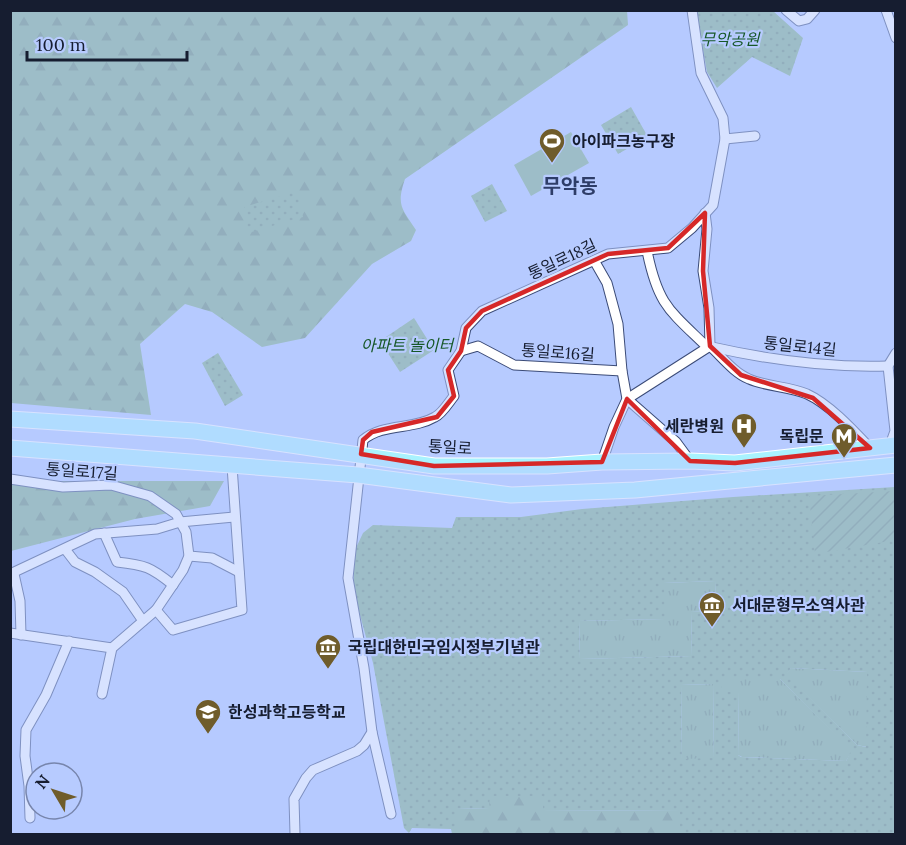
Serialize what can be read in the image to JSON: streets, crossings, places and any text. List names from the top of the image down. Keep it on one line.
{"streets":{"main road":["통일로"],"street":["통일로18길","통일로14길","통일로16길","통일로17길"]},"crossings":[["통일로18길","통일로16길"],["통일로18길","통일로"],["통일로14길","통일로"]],"districts":["무악동"],"parks":["무악공원","아파트 놀이터"],"places":{"sports":["아이파크농구장"],"hospital":["세란병원"],"metro station":["독립문"],"museum":["서대문형무소역사관","국립대한민국임시정부기념관"],"school or university":["한성과학고등학교"]},"scale_bar":"100 m","north":"top left"}
